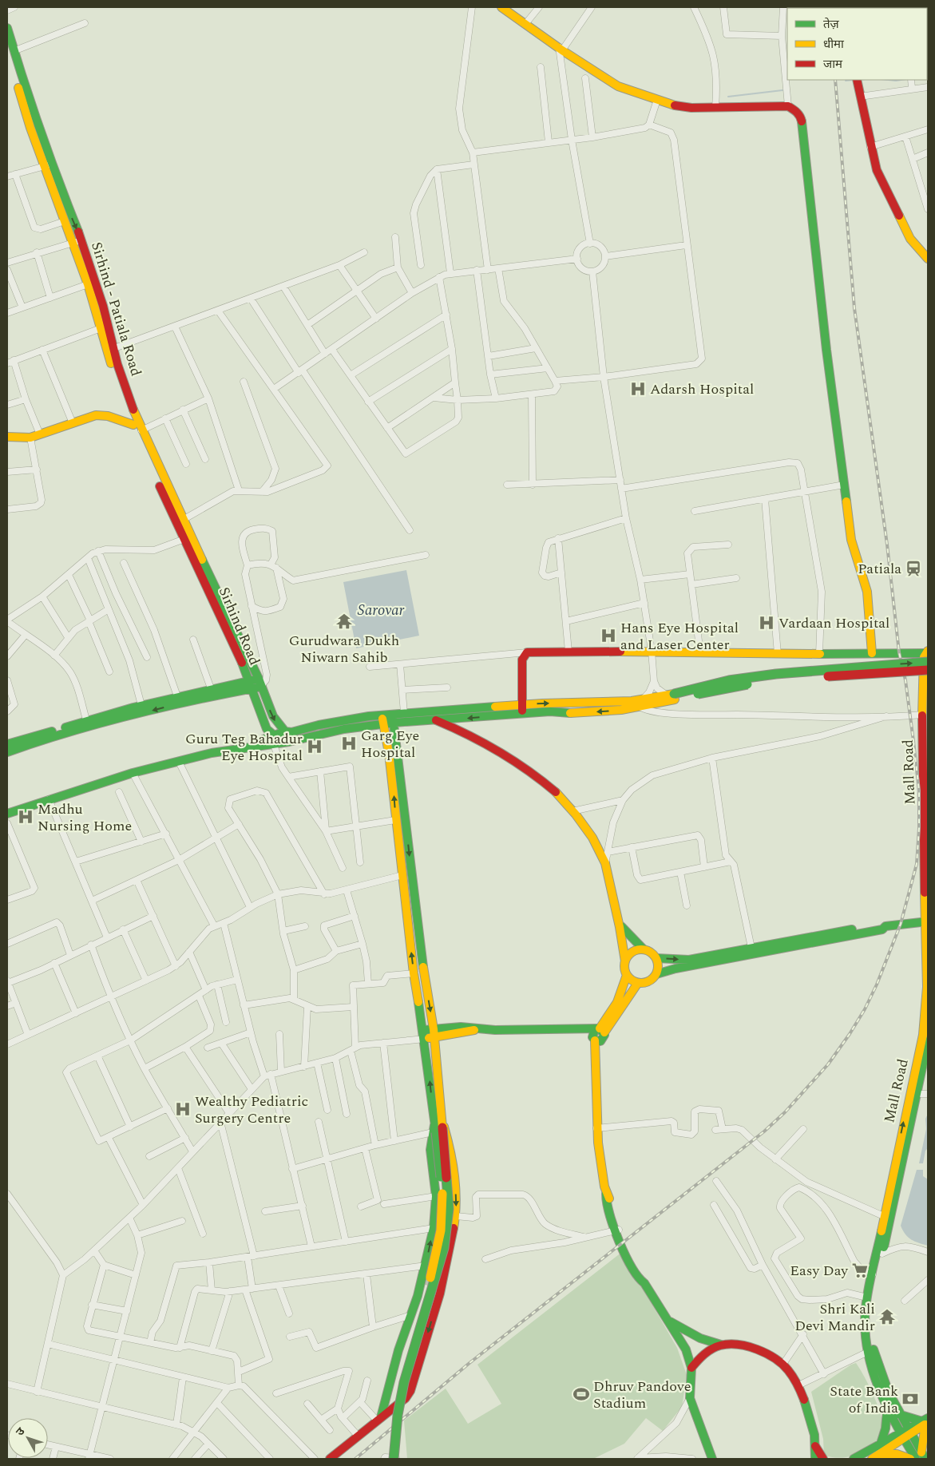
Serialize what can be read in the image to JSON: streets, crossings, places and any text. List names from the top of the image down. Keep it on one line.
{"streets":{"main road":["Sirhind - Patiala Road","Sirhind Road","Mall Road"]},"water":["Sarovar"],"places":{"hospital":["Adarsh Hospital","Vardaan Hospital","Hans Eye Hospital and Laser Center","Garg Eye Hospital","Guru Teg Bahadur Eye Hospital","Madhu Nursing Home","Wealthy Pediatric Surgery Centre"],"station":["Patiala"],"temple":["Gurudwara Dukh Niwarn Sahib","Shri Kali Devi Mandir"],"supermarket":["Easy Day"],"sports":["Dhruv Pandove Stadium"],"bank":["State Bank of India"]},"legend":["तेज़","धीमा","जाम"],"north":"top left"}
